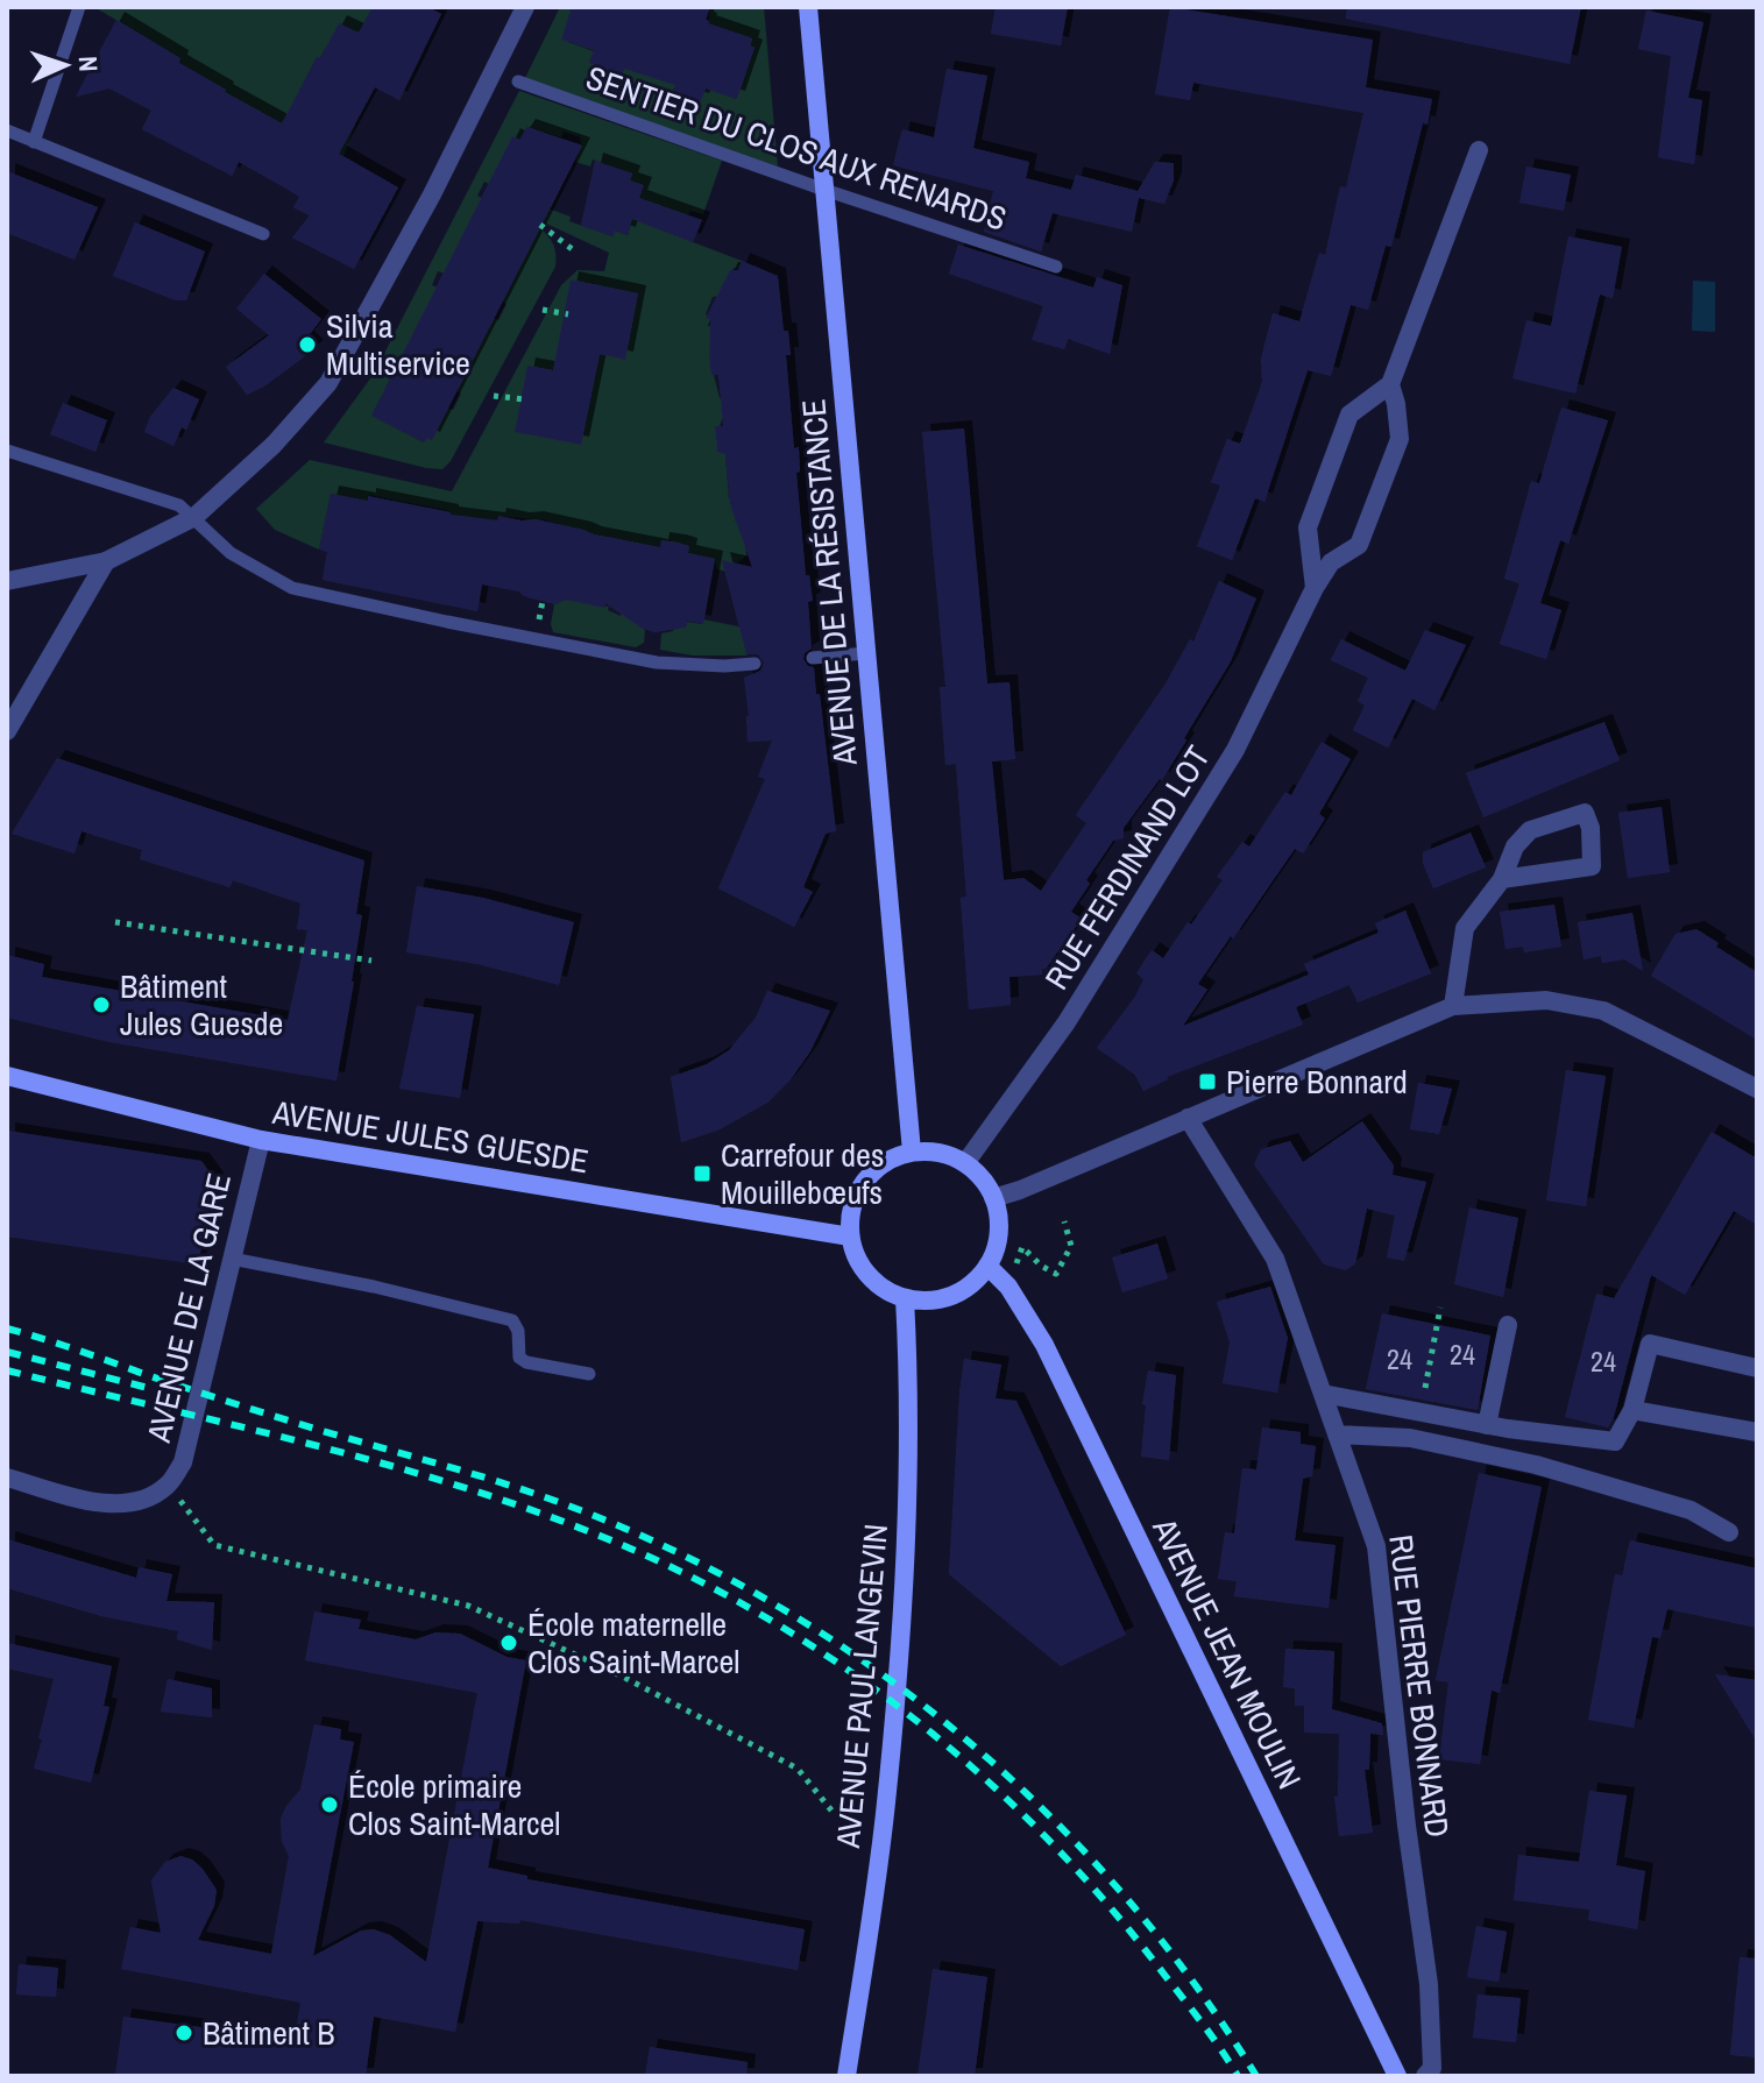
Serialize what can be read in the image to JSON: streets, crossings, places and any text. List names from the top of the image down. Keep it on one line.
{"streets":{"main road":["AVENUE DE LA RÉSISTANCE","AVENUE JULES GUESDE","AVENUE JEAN MOULIN","AVENUE PAUL LANGEVIN"],"street":["RUE FERDINAND LOT","AVENUE DE LA GARE","RUE PIERRE BONNARD"],"lane":["SENTIER DU CLOS AUX RENARDS"]},"crossings":[["SENTIER DU CLOS AUX RENARDS","AVENUE DE LA RÉSISTANCE"],["AVENUE DE LA RÉSISTANCE","RUE FERDINAND LOT"],["AVENUE DE LA RÉSISTANCE","AVENUE JULES GUESDE"],["AVENUE DE LA RÉSISTANCE","AVENUE JEAN MOULIN"],["AVENUE DE LA RÉSISTANCE","AVENUE PAUL LANGEVIN"],["RUE FERDINAND LOT","AVENUE JULES GUESDE"],["RUE FERDINAND LOT","AVENUE JEAN MOULIN"],["RUE FERDINAND LOT","AVENUE PAUL LANGEVIN"],["AVENUE JULES GUESDE","AVENUE DE LA GARE"],["AVENUE JULES GUESDE","AVENUE JEAN MOULIN"],["AVENUE JULES GUESDE","AVENUE PAUL LANGEVIN"],["AVENUE JEAN MOULIN","AVENUE PAUL LANGEVIN"]],"places":{"other":["Silvia Multiservice","Bâtiment Jules Guesde","École maternelle Clos Saint-Marcel","École primaire Clos Saint-Marcel","Bâtiment B"],"transit":["Pierre Bonnard","Carrefour des Mouillebœufs"]},"house_numbers":["24","24","24"],"north":"right"}
